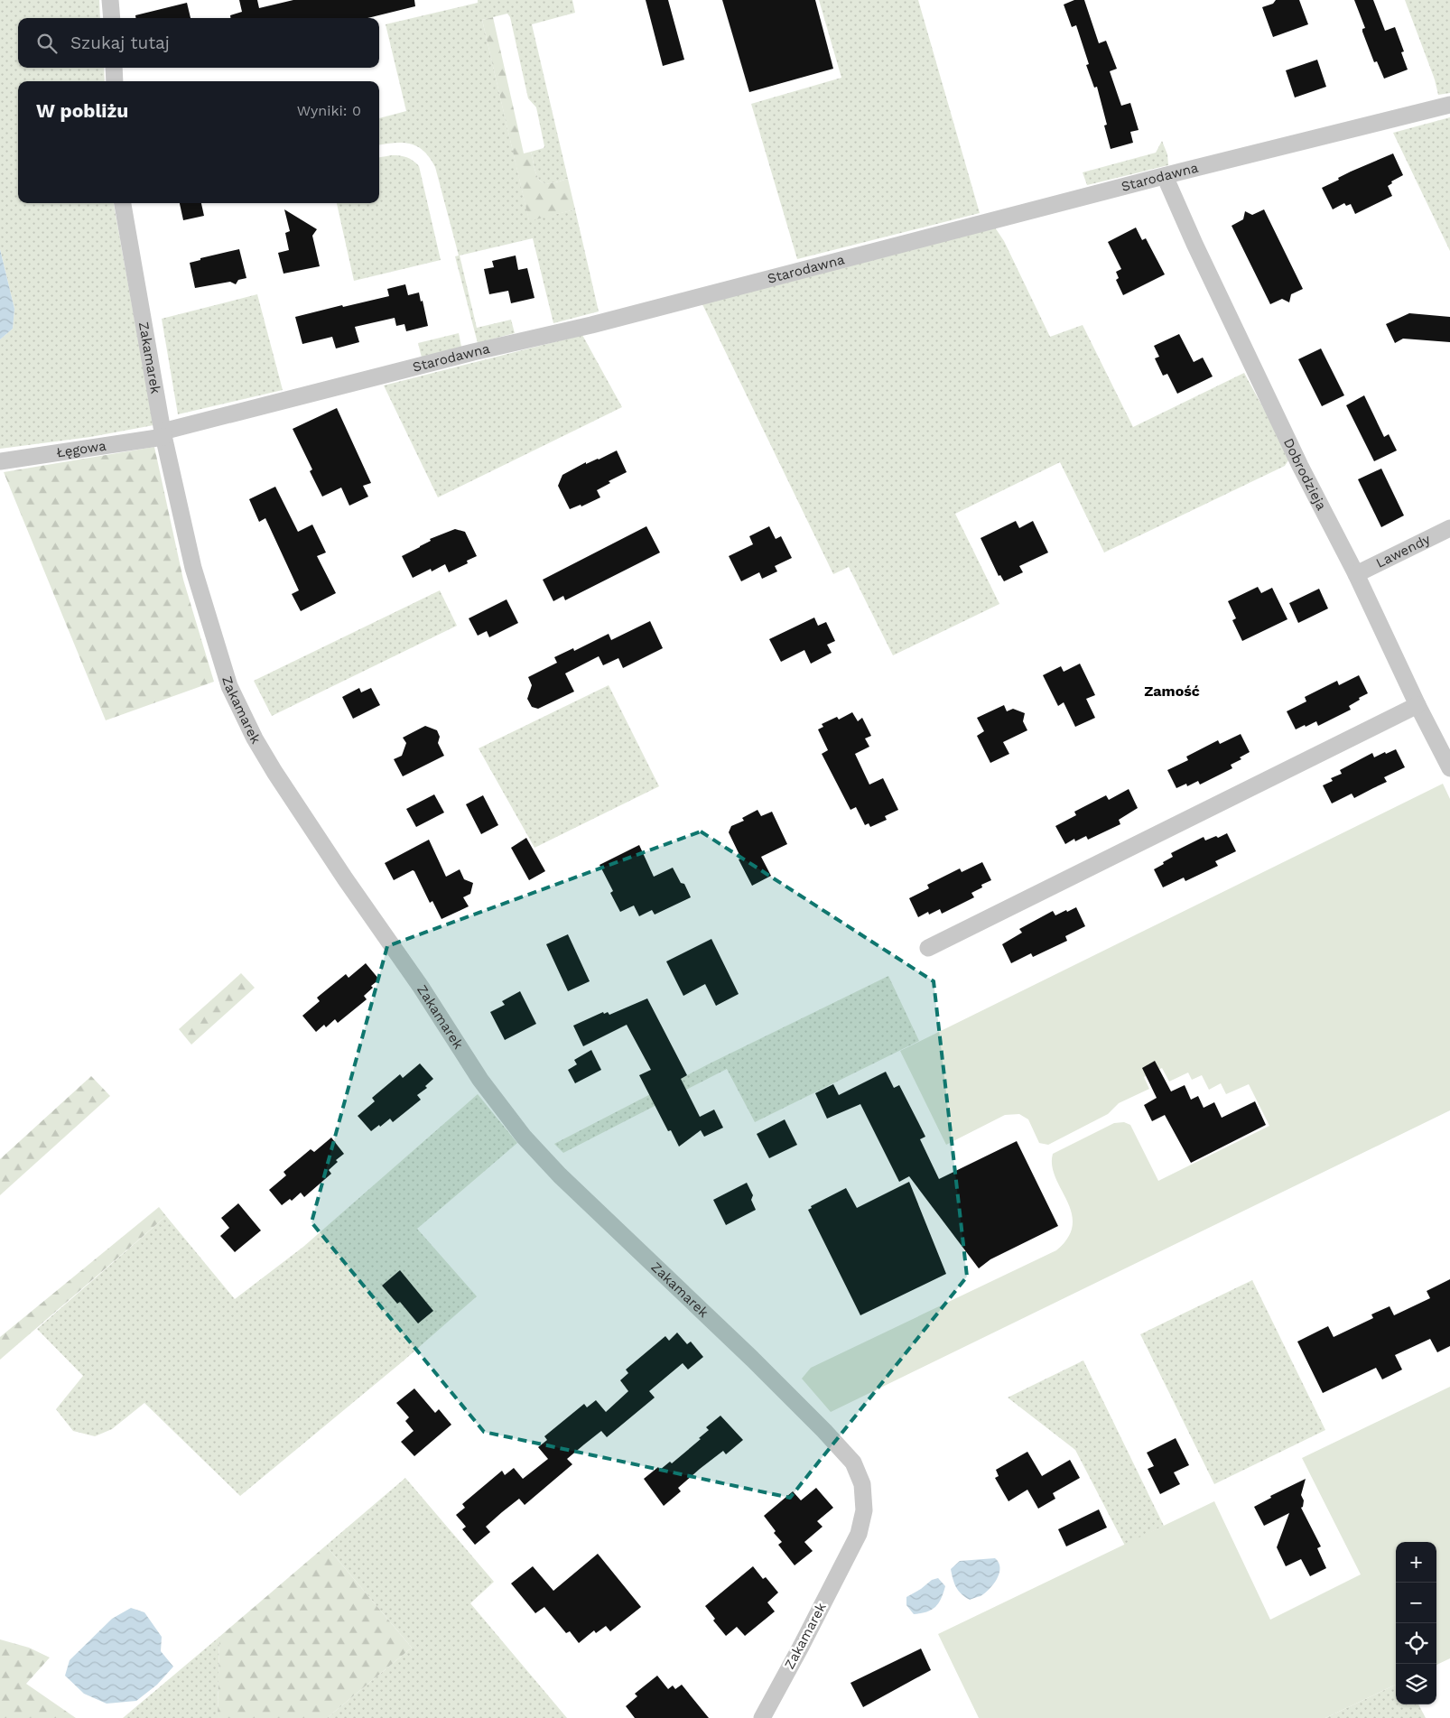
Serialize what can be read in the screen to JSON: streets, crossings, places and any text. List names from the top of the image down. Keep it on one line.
{"streets":{"street":["Starodawna","Zakamarek","Łęgowa","Dobrodzieja","Lawendy"]},"crossings":[["Starodawna","Zakamarek"],["Starodawna","Łęgowa"],["Starodawna","Dobrodzieja"],["Zakamarek","Łęgowa"],["Dobrodzieja","Lawendy"]],"districts":["Zamość"],"page":{"search":"Szukaj tutaj","heading":["W pobliżu","Wyniki: 0"],"map_buttons":["+","−"]}}
